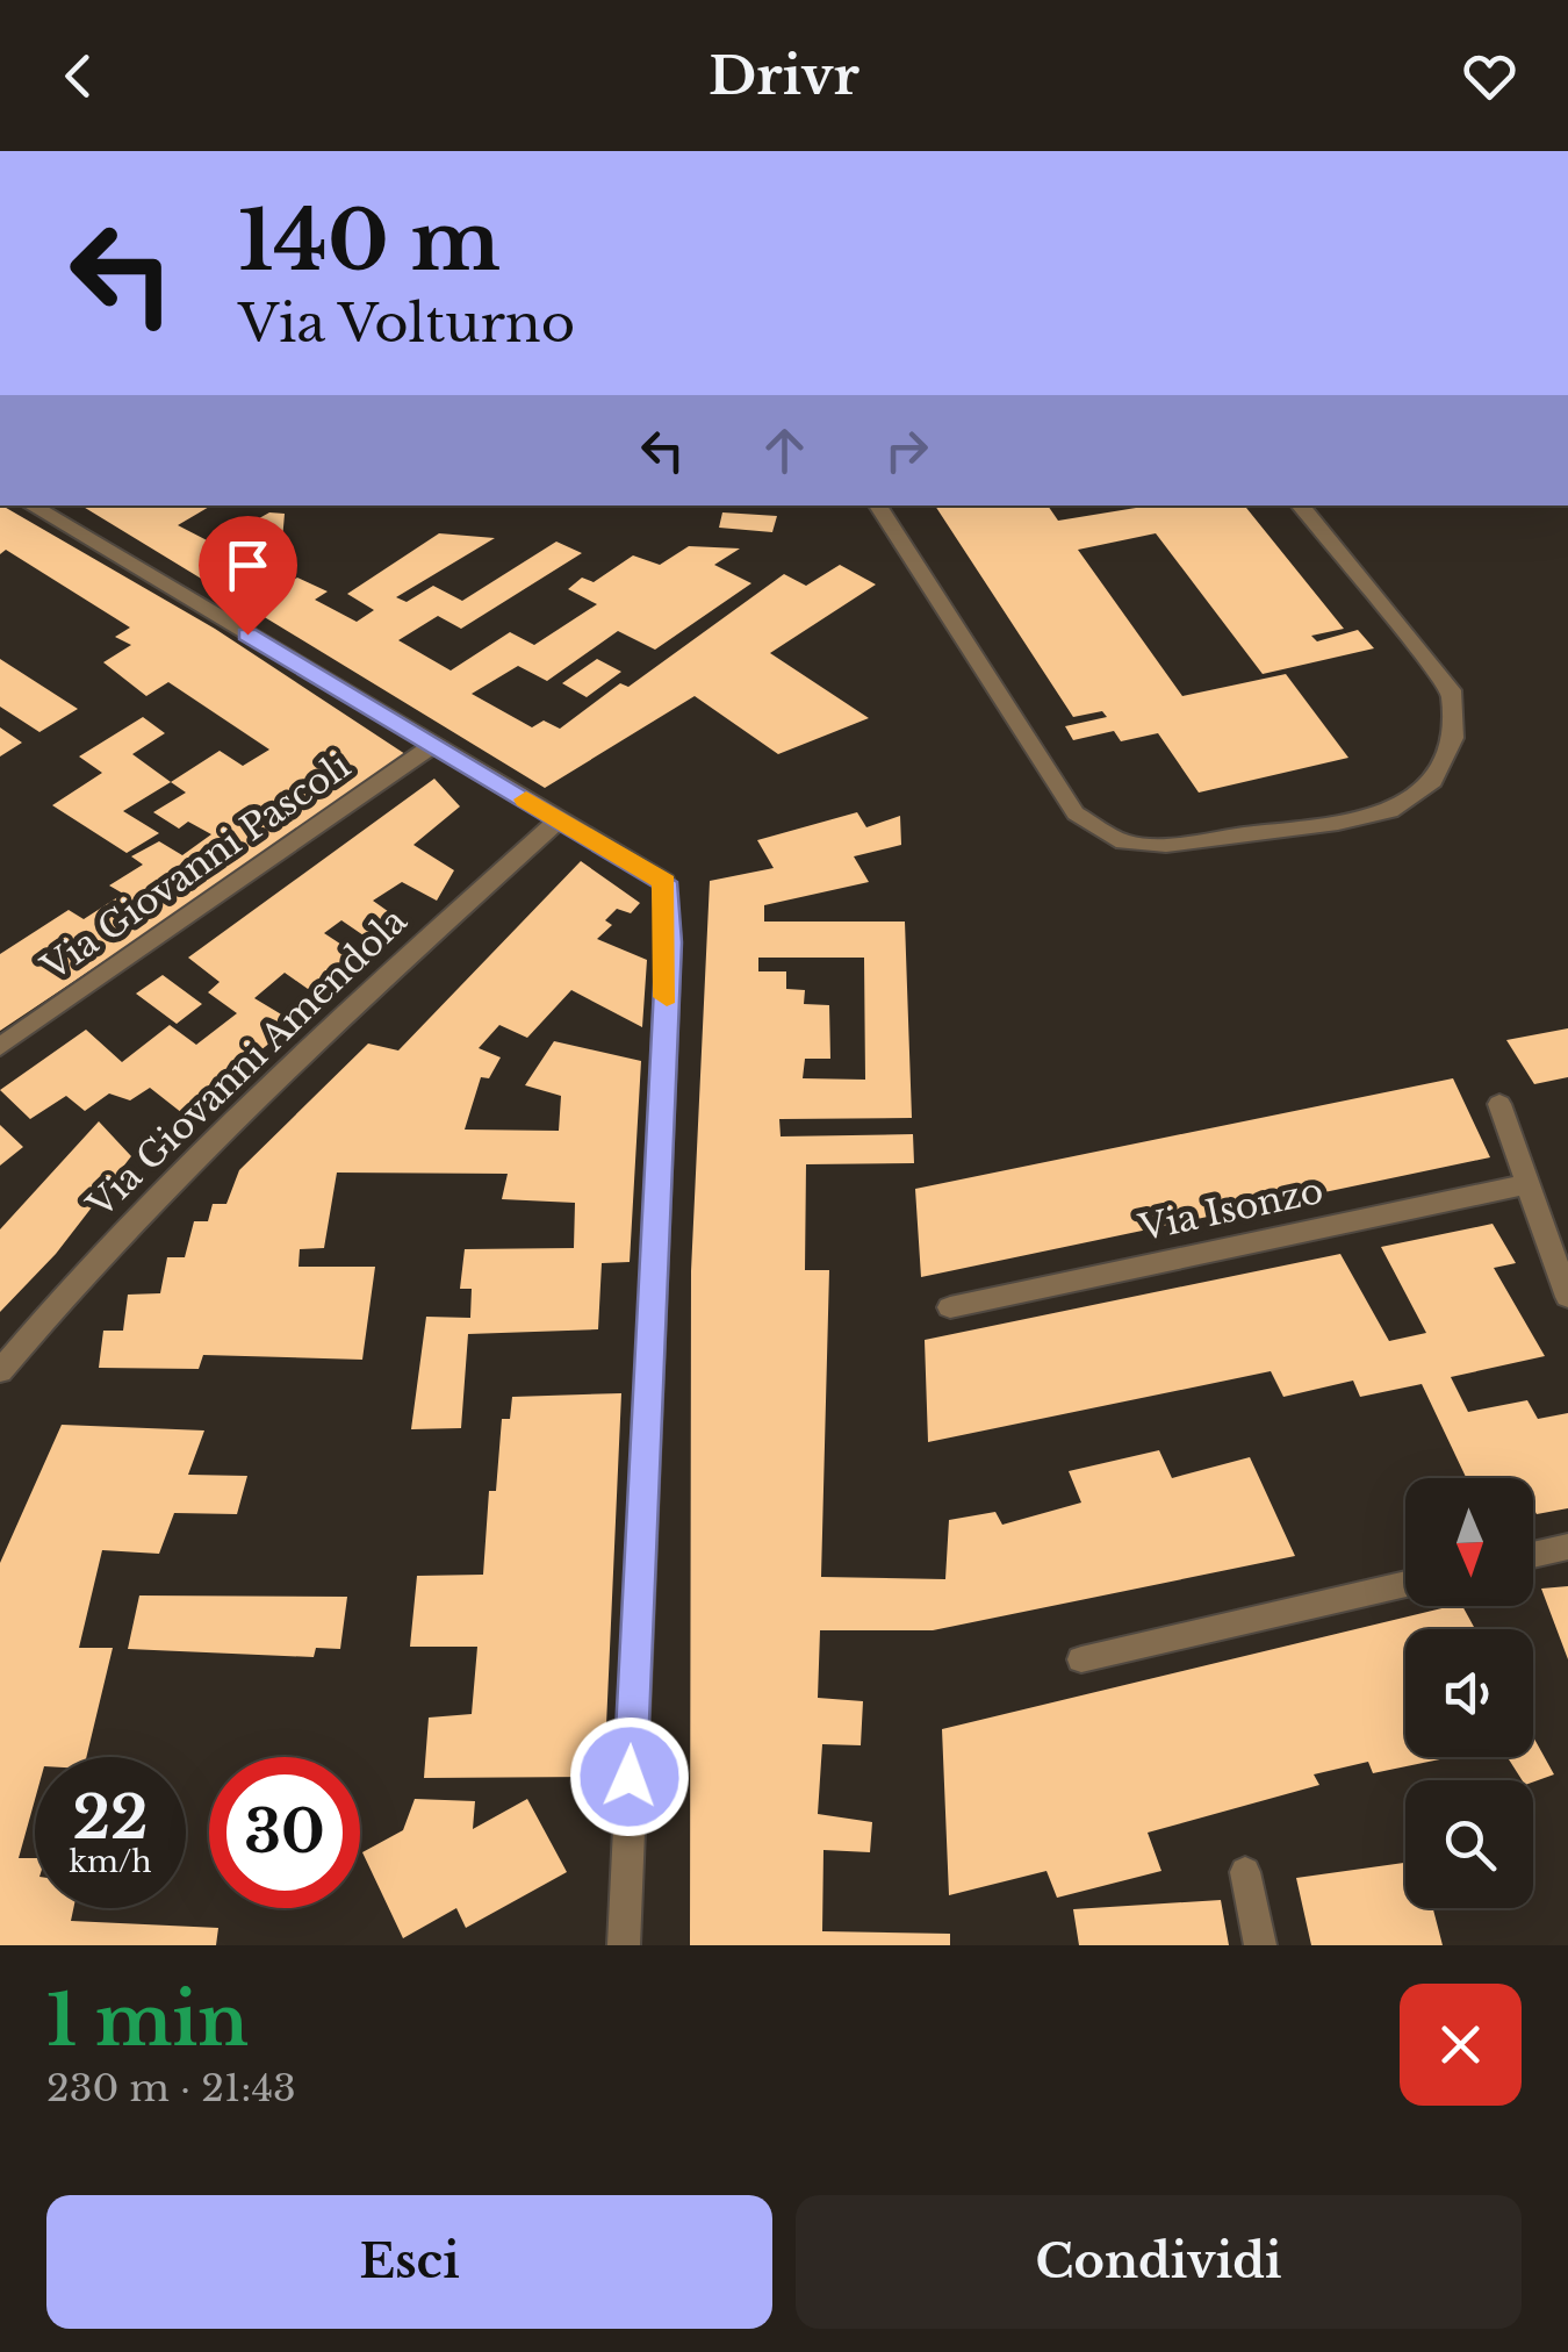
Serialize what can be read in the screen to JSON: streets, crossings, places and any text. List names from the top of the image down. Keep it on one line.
{"streets":{"street":["Via Giovanni Pascoli","Via Giovanni Amendola","Via Isonzo"]},"north":"bottom","page":{"header":"Drivr","turn":["140 m","Via Volturno"],"speed":"22 km/h","limit":"30","heading":["1 min","230 m · 21:43"],"buttons":["Esci","Condividi"]}}
